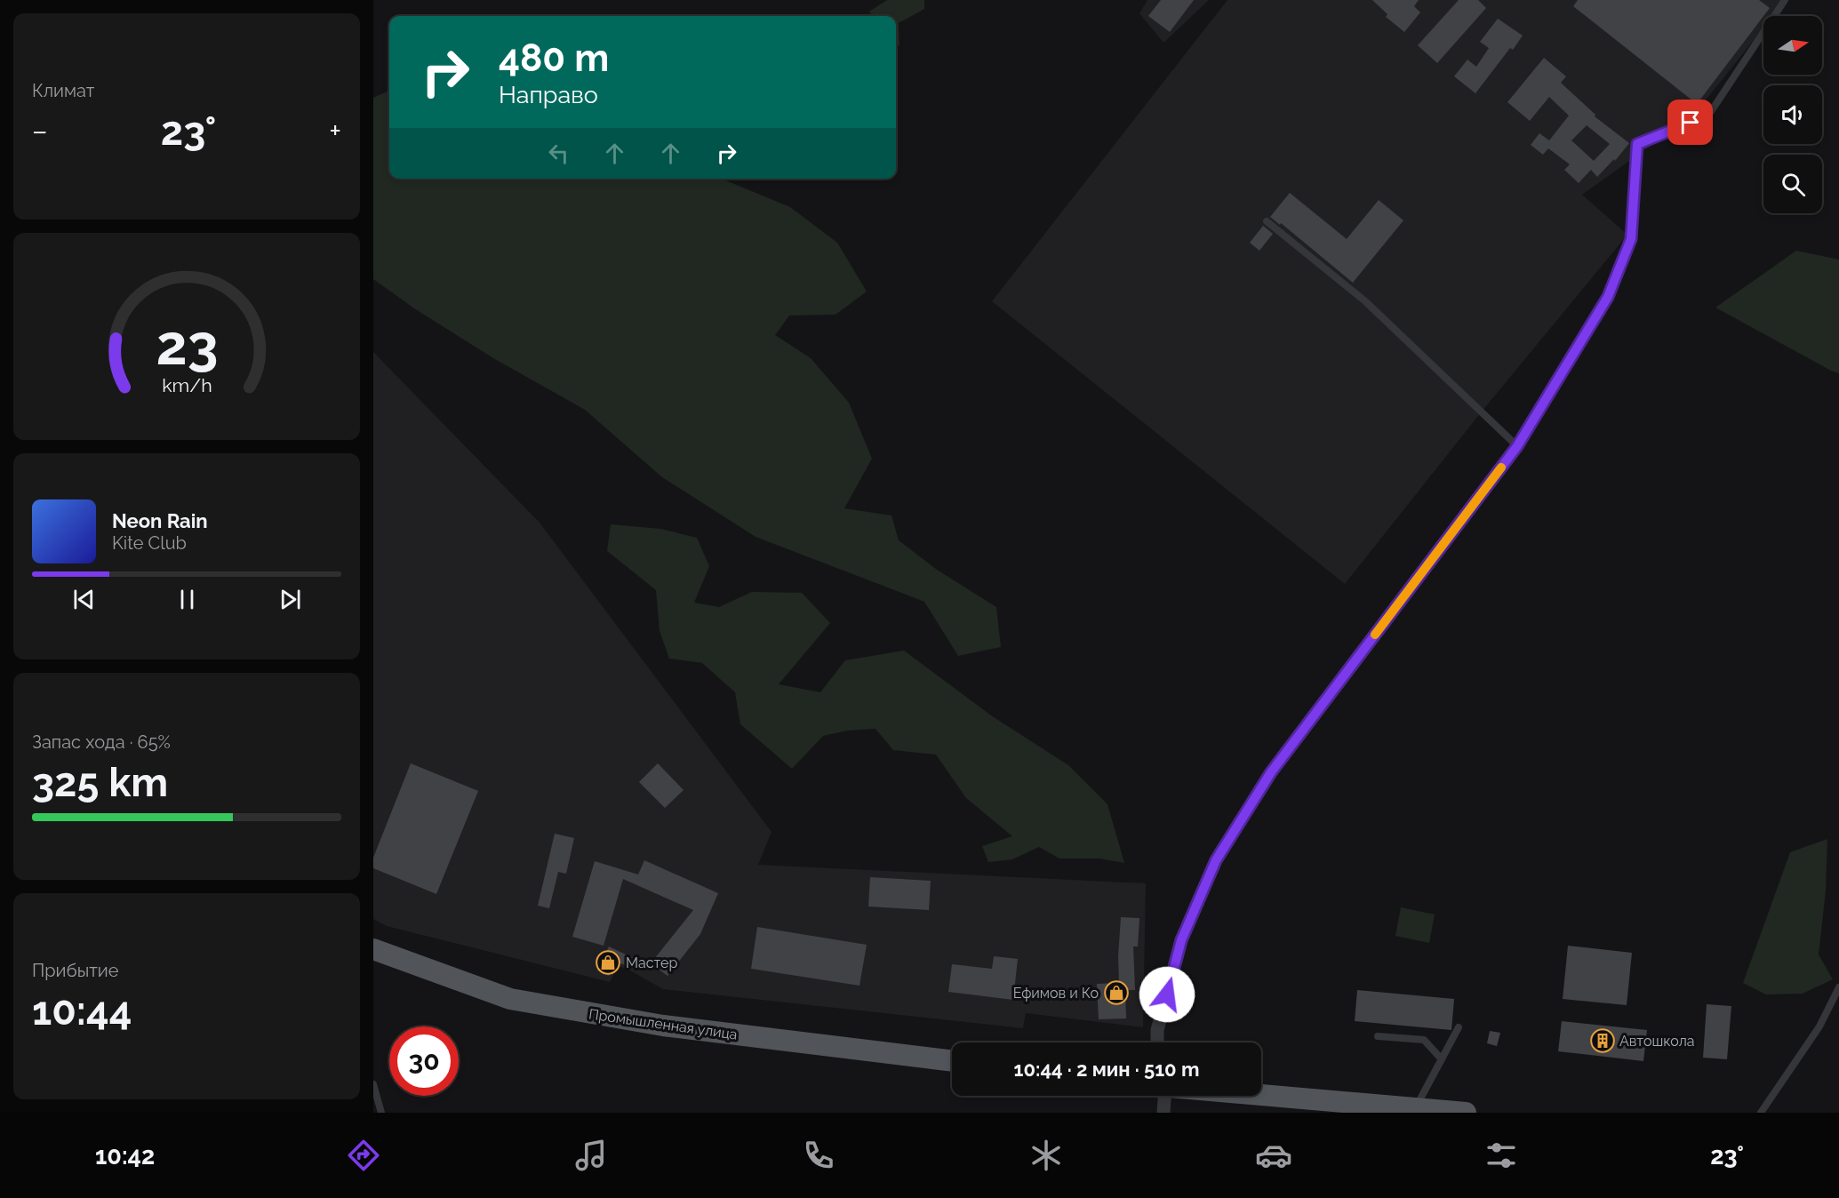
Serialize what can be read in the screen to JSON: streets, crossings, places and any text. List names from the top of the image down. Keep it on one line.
{"streets":{"main road":["Промышленная улица"]},"places":{"shop":["Мастер","Ефимов и Ко"],"building":["Автошкола"]},"north":"right","page":{"tile":["Климат",["Запас хода · 65%","325 km"],["Прибытие","10:44"]],"turn":["480 m","Направо"],"heat":["−","23°","+"],"song":["Neon Rain","Kite Club"],"limit":"30","trip":"10:44 · 2 мин · 510 m","tabs":["10:42","23°"],"gauge":["23","km/h"]}}
